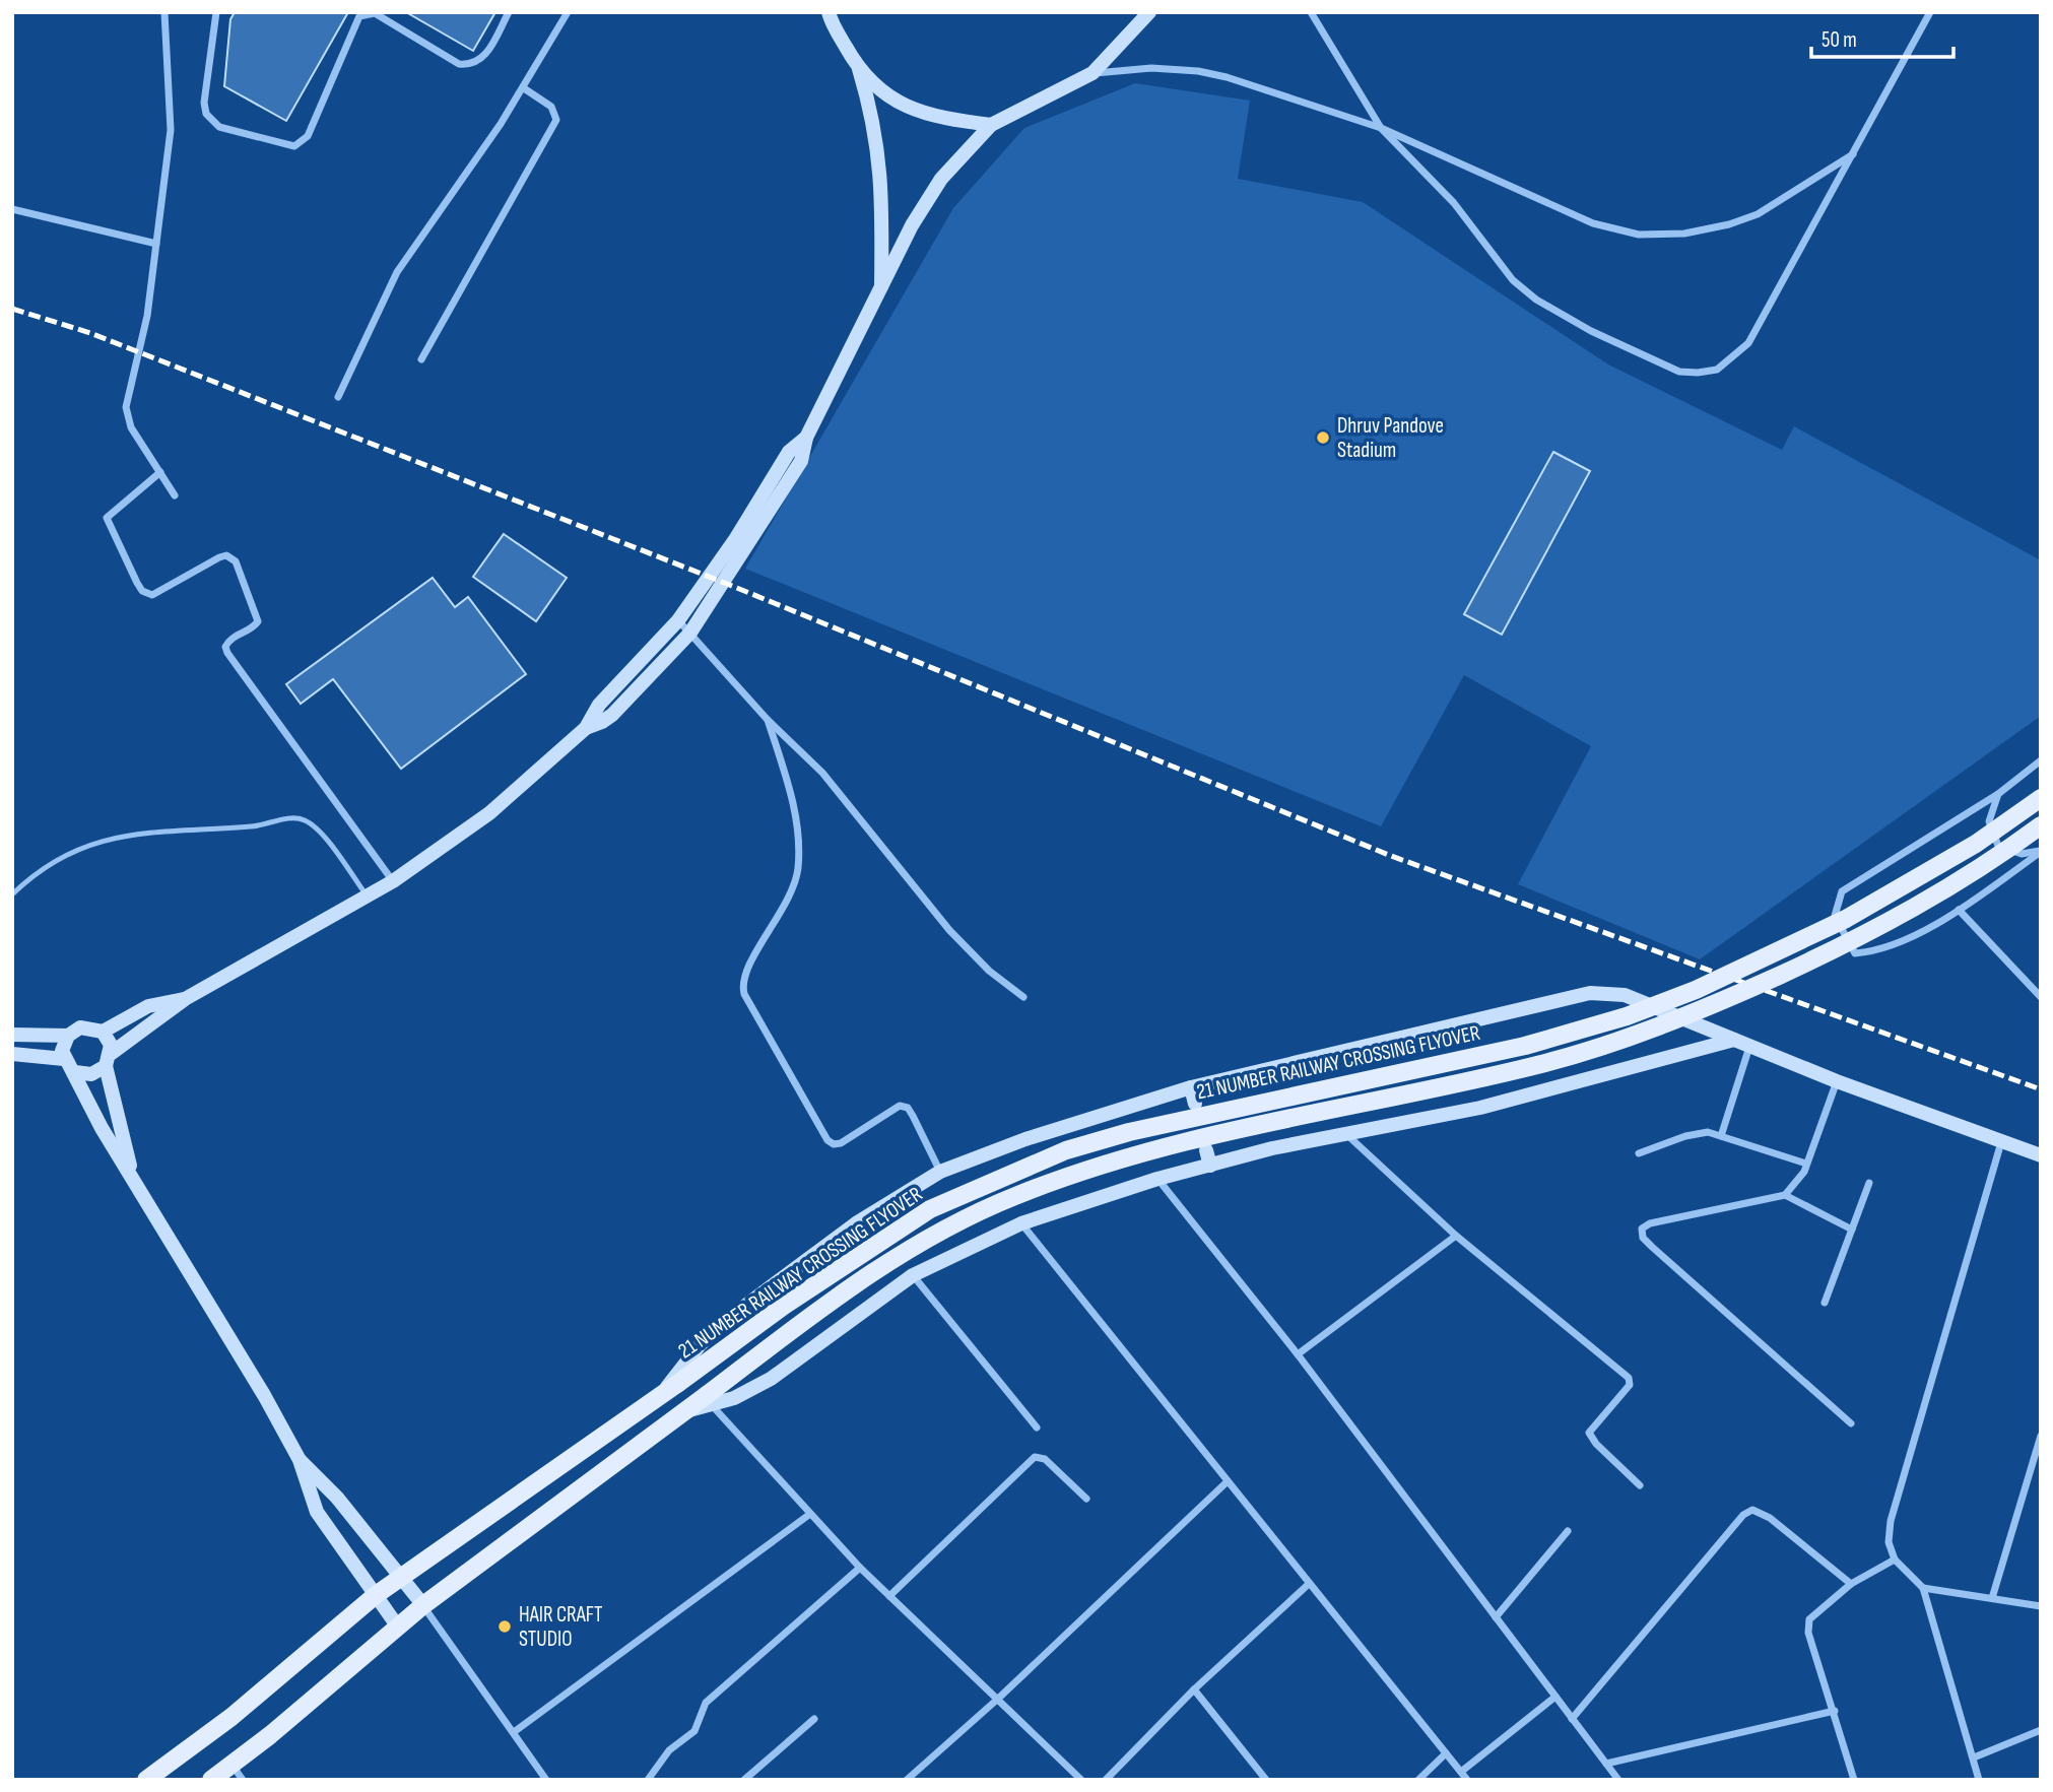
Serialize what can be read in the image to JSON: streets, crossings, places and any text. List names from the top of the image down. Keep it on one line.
{"streets":{"main road":["21 NUMBER RAILWAY CROSSING FLYOVER"]},"places":["Dhruv Pandove Stadium","HAIR CRAFT STUDIO"],"scale_bar":"50 m"}
